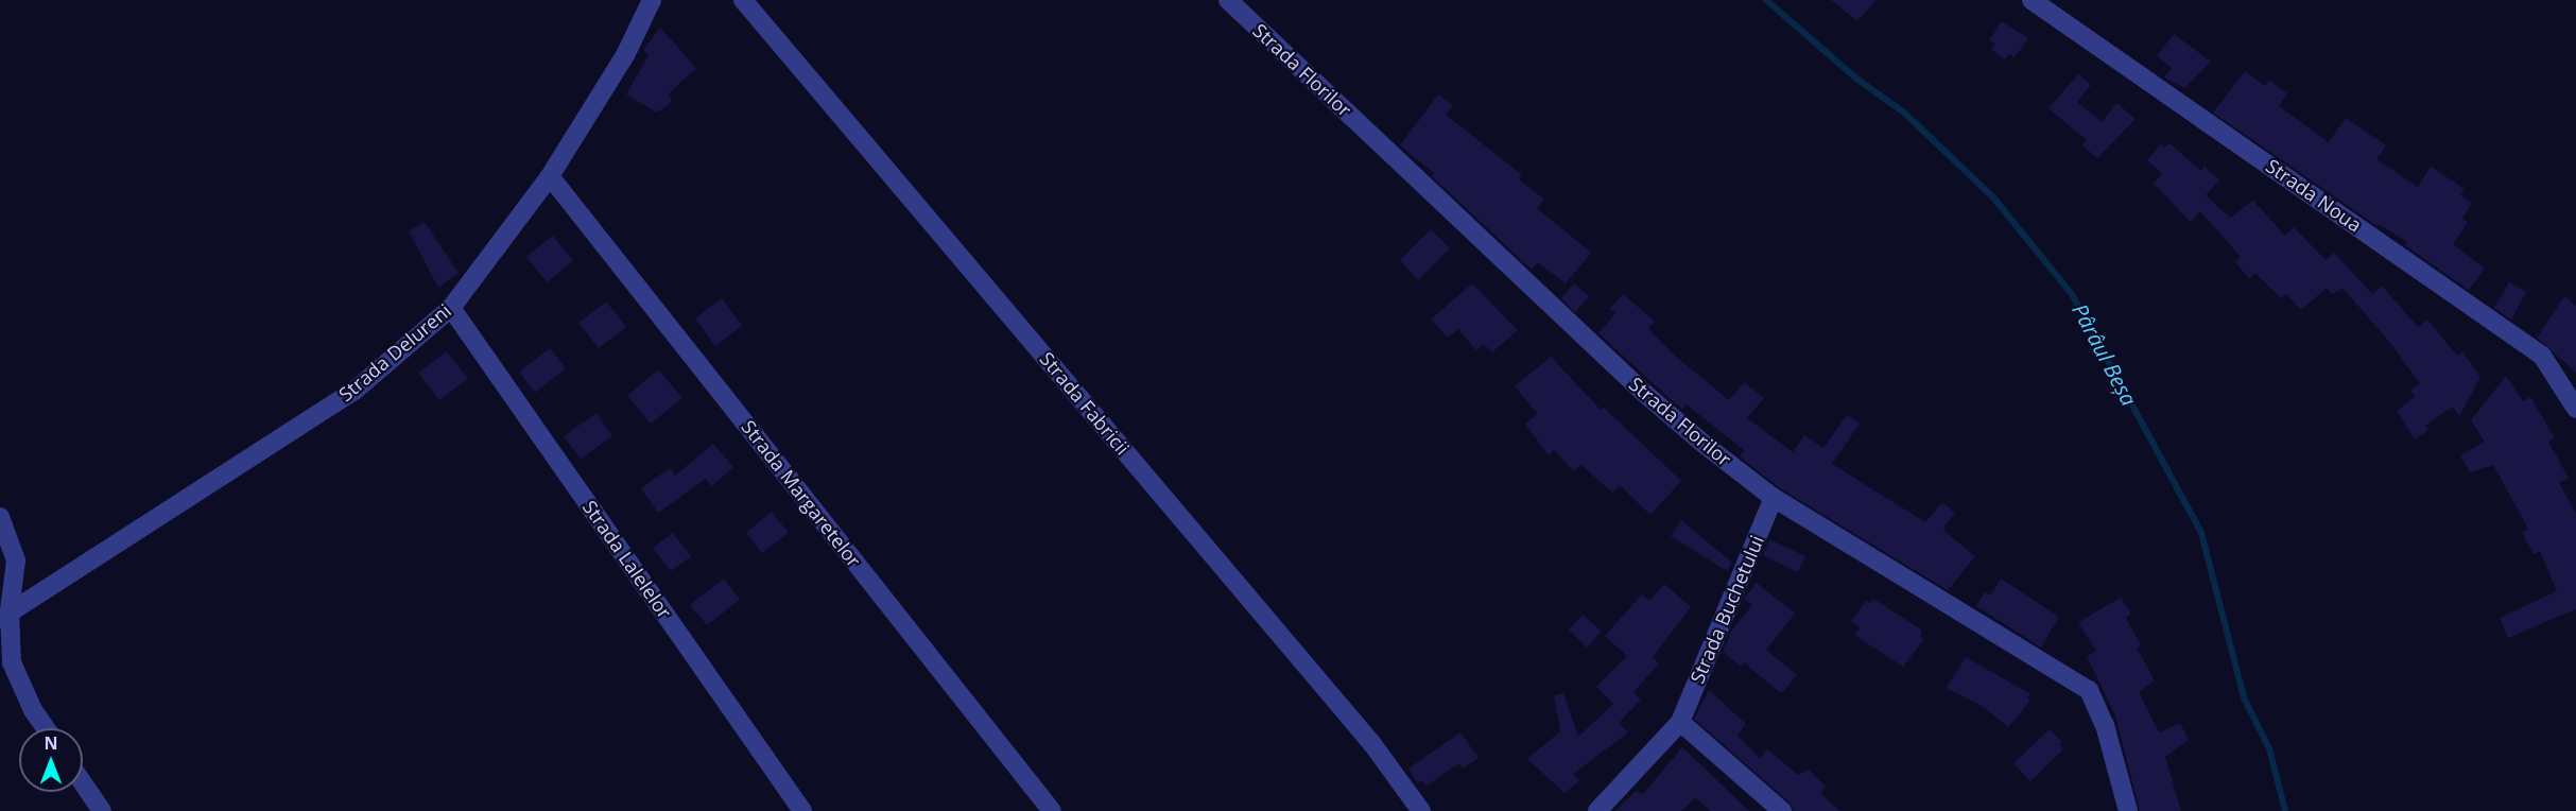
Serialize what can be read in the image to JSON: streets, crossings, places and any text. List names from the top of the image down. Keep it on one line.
{"streets":{"street":["Strada Florilor","Strada Noua","Strada Delureni","Strada Fabricii","Strada Margaretelor","Strada Lalelelor","Strada Buchetului"]},"crossings":[["Strada Florilor","Strada Buchetului"],["Strada Delureni","Strada Margaretelor"],["Strada Delureni","Strada Lalelelor"]],"water":["Pârâul Beșa"],"north":"top"}
